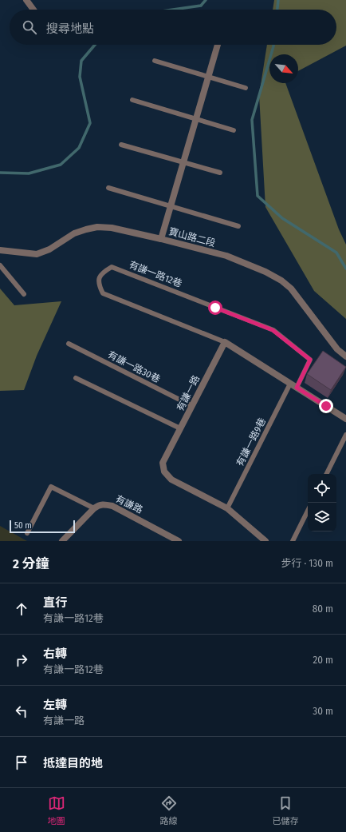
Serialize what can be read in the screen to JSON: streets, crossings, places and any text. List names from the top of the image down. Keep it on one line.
{"streets":{"street":["寶山路二段","有謙一路","有謙路"],"lane":["有謙一路12巷","有謙一路30巷","有謙一路9巷"]},"crossings":[["有謙一路12巷","有謙一路"],["有謙一路30巷","有謙一路"],["有謙一路","有謙一路9巷"]],"scale_bar":"50 m","north":"bottom right","page":{"search":"搜尋地點","scale":"50 m","heading":["2 分鐘","步行 · 130 m"],"list":[["直行","有謙一路12巷","80 m"],["右轉","有謙一路12巷","20 m"],["左轉","有謙一路","30 m"],"抵達目的地"],"nav":["地圖","路線","已儲存"]}}
